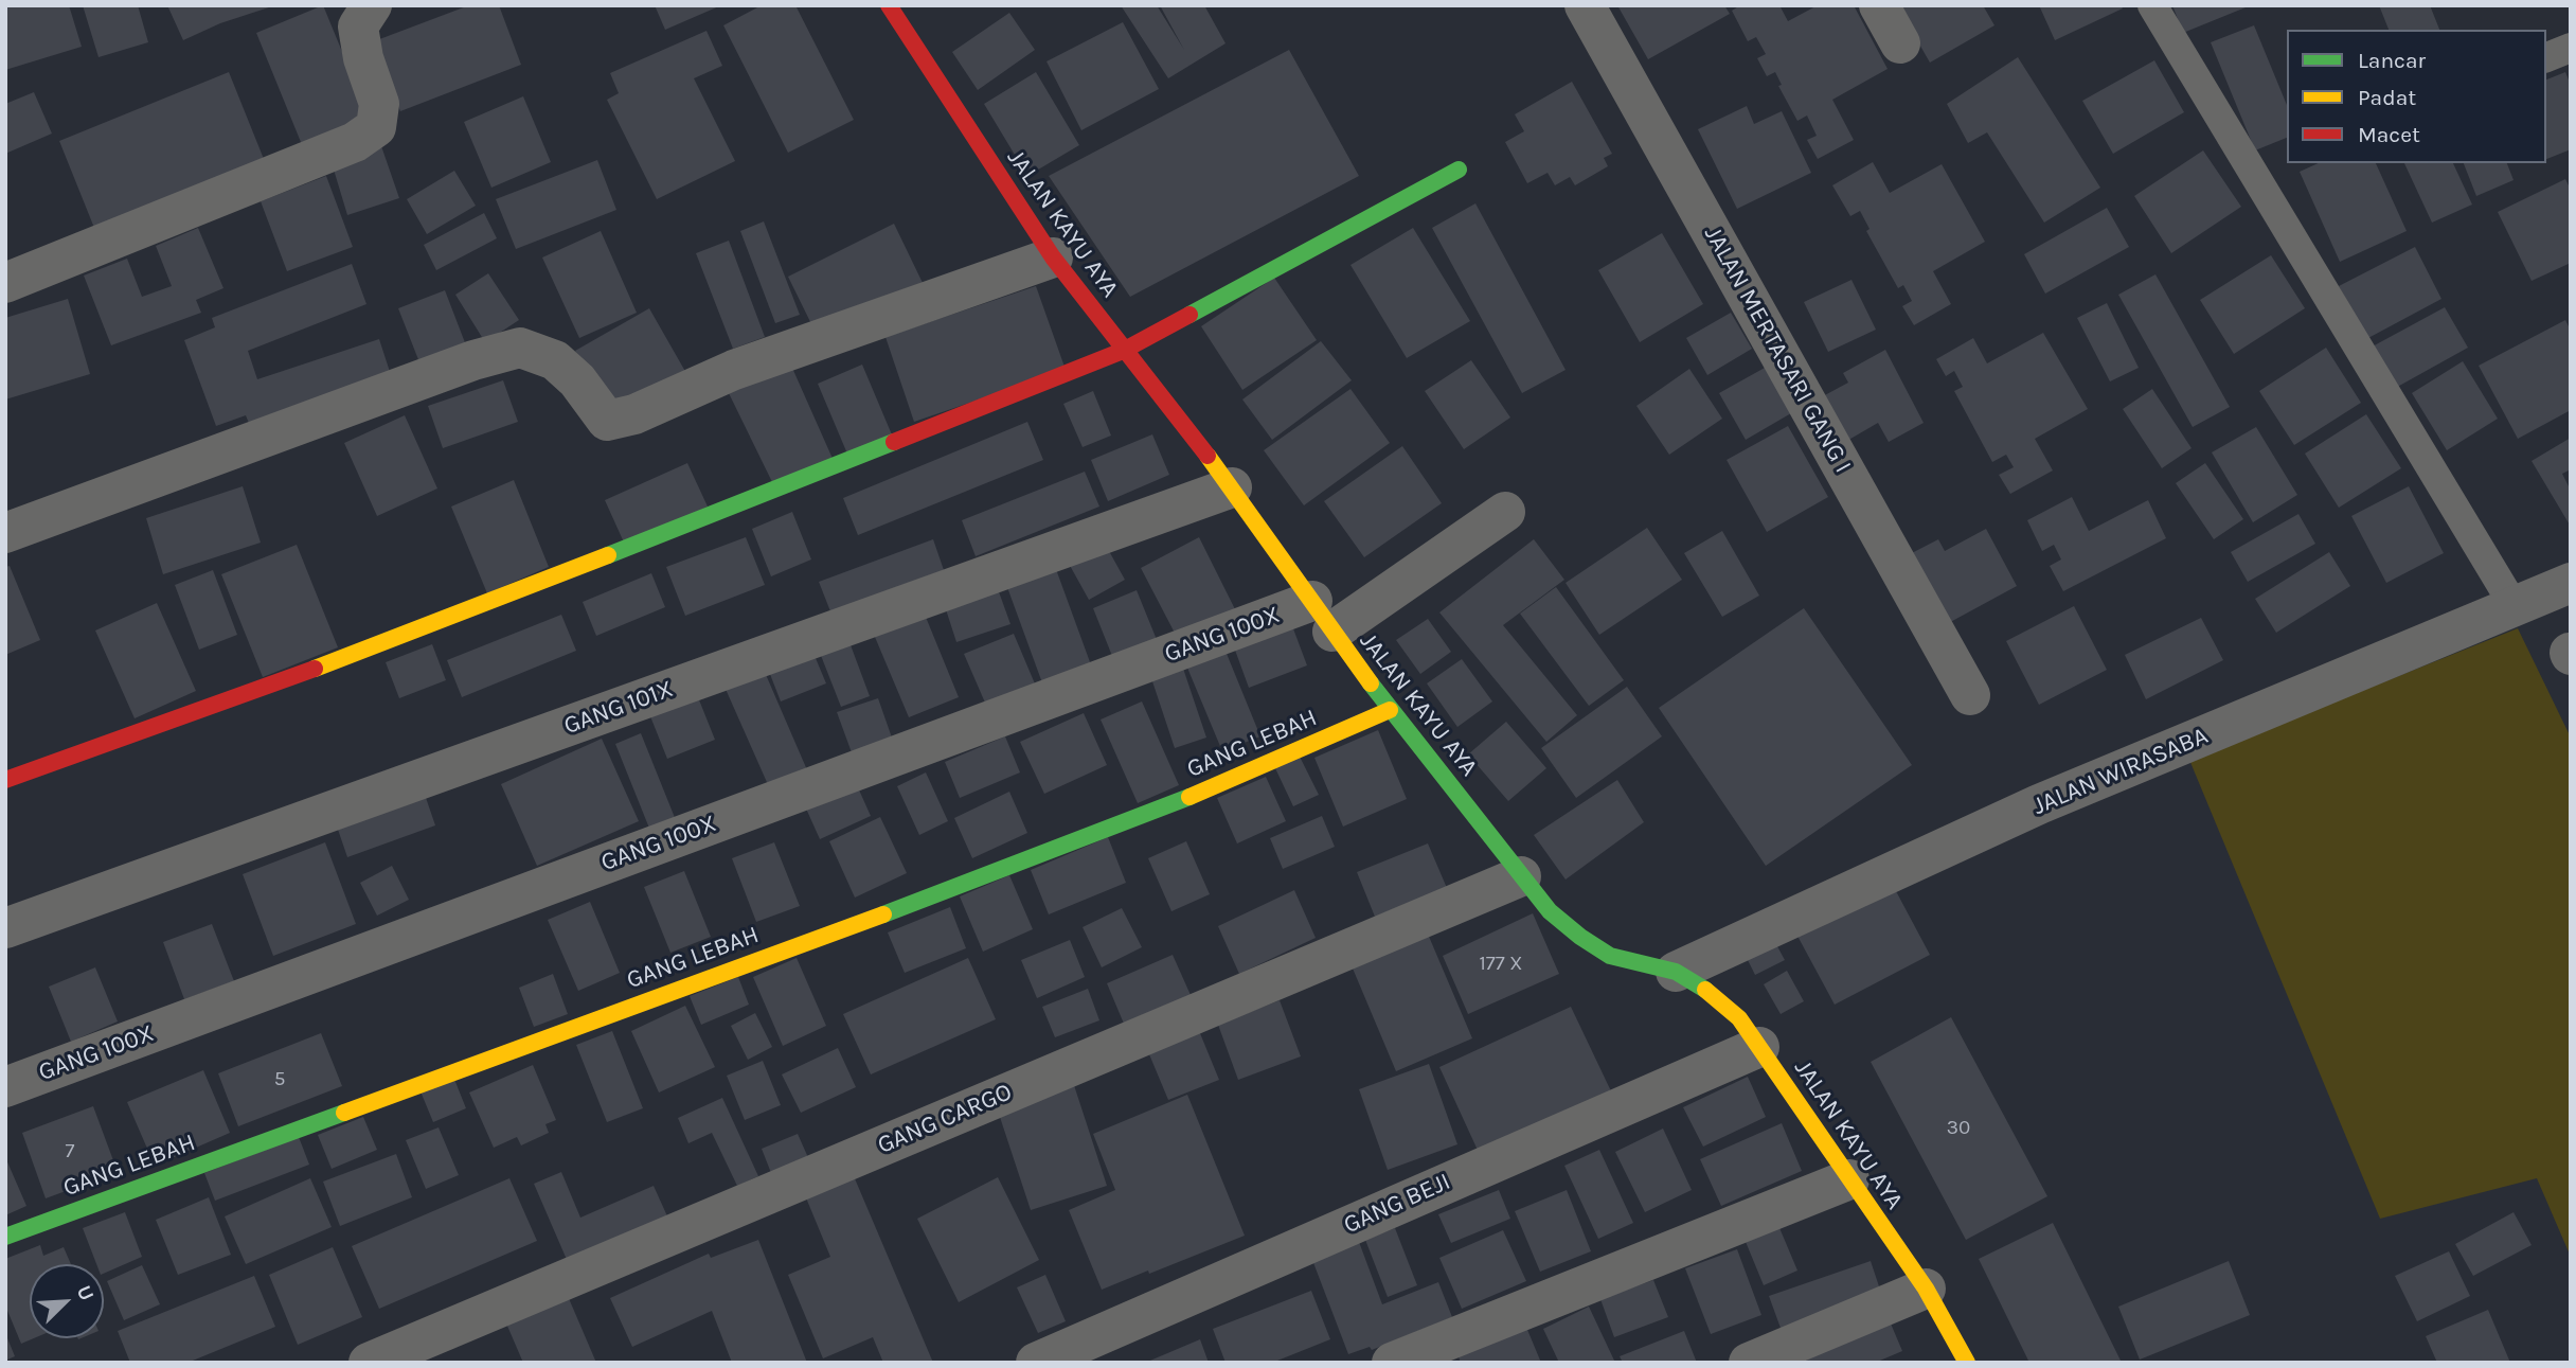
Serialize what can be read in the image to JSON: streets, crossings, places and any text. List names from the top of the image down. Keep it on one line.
{"streets":{"street":["JALAN KAYU AYA","JALAN MERTASARI GANG I","GANG 100X","GANG 101X","GANG LEBAH","JALAN WIRASABA","GANG CARGO","GANG BEJI"]},"crossings":[["JALAN KAYU AYA","GANG 100X"],["JALAN KAYU AYA","GANG 101X"],["JALAN KAYU AYA","GANG LEBAH"],["JALAN KAYU AYA","JALAN WIRASABA"],["JALAN KAYU AYA","GANG CARGO"],["JALAN KAYU AYA","GANG BEJI"]],"house_numbers":["177 X","5","30","7"],"legend":["Lancar","Padat","Macet"],"north":"top right"}
